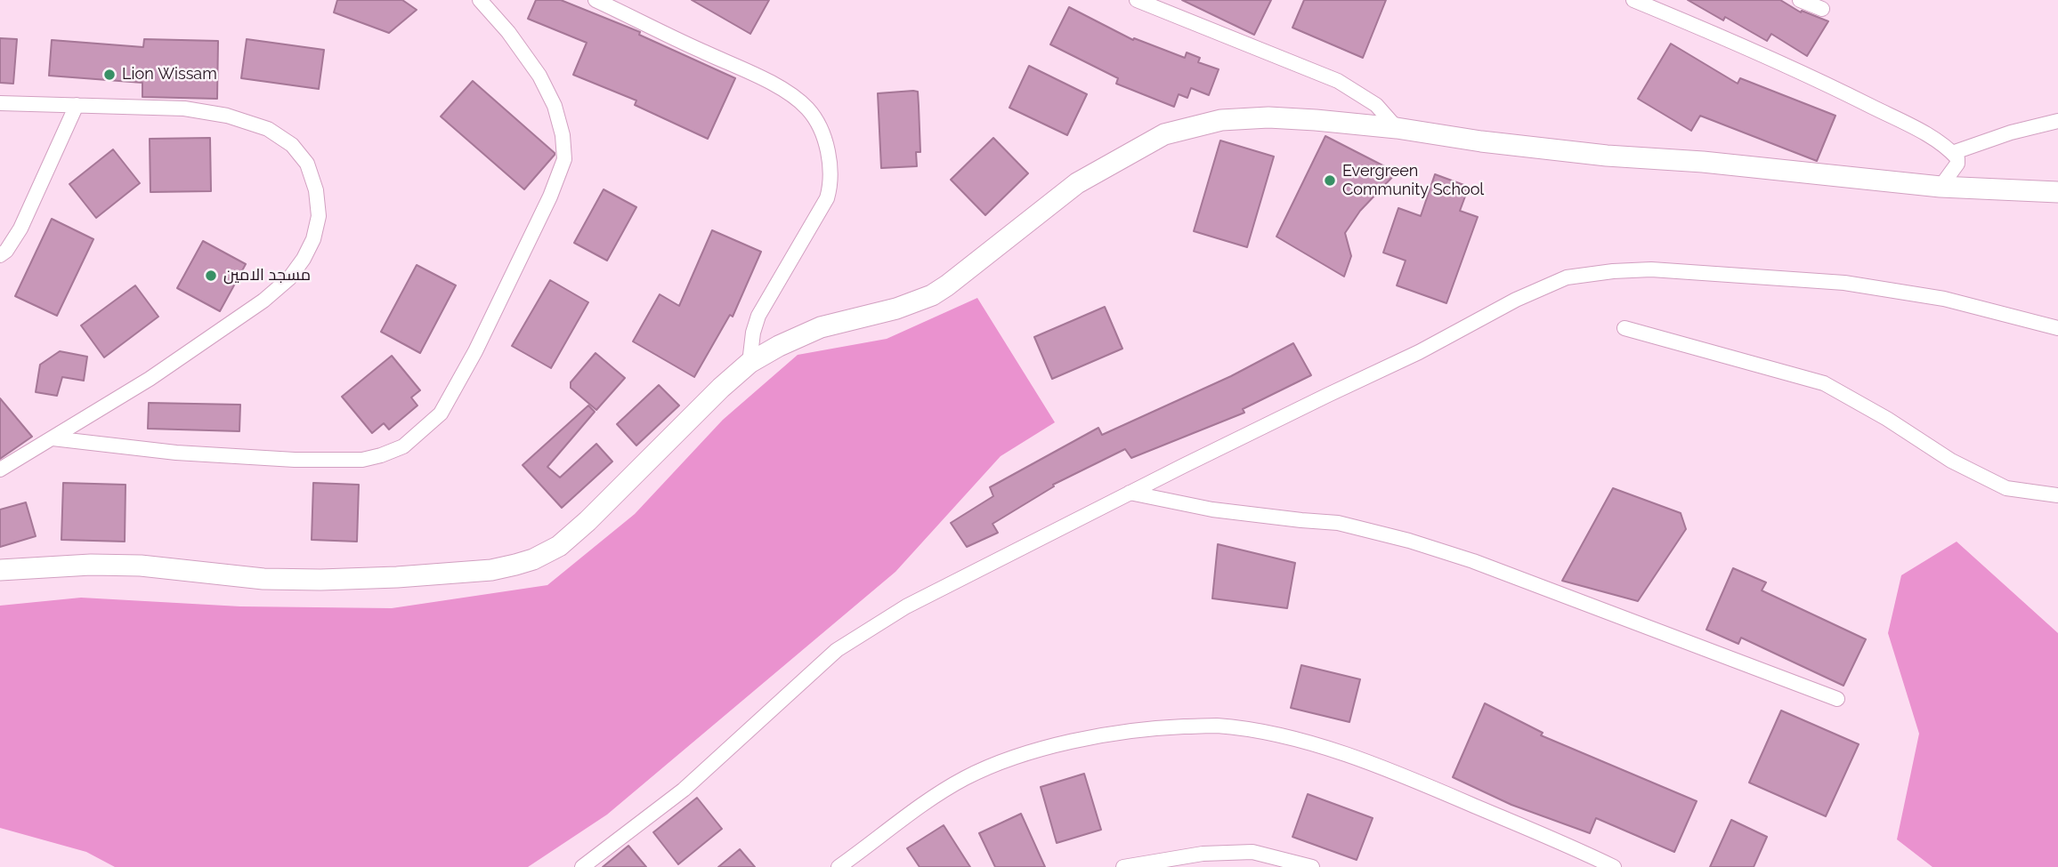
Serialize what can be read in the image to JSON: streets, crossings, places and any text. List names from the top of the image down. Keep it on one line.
{"places":["Lion Wissam","Evergreen Community School","مسجد الامين"]}
